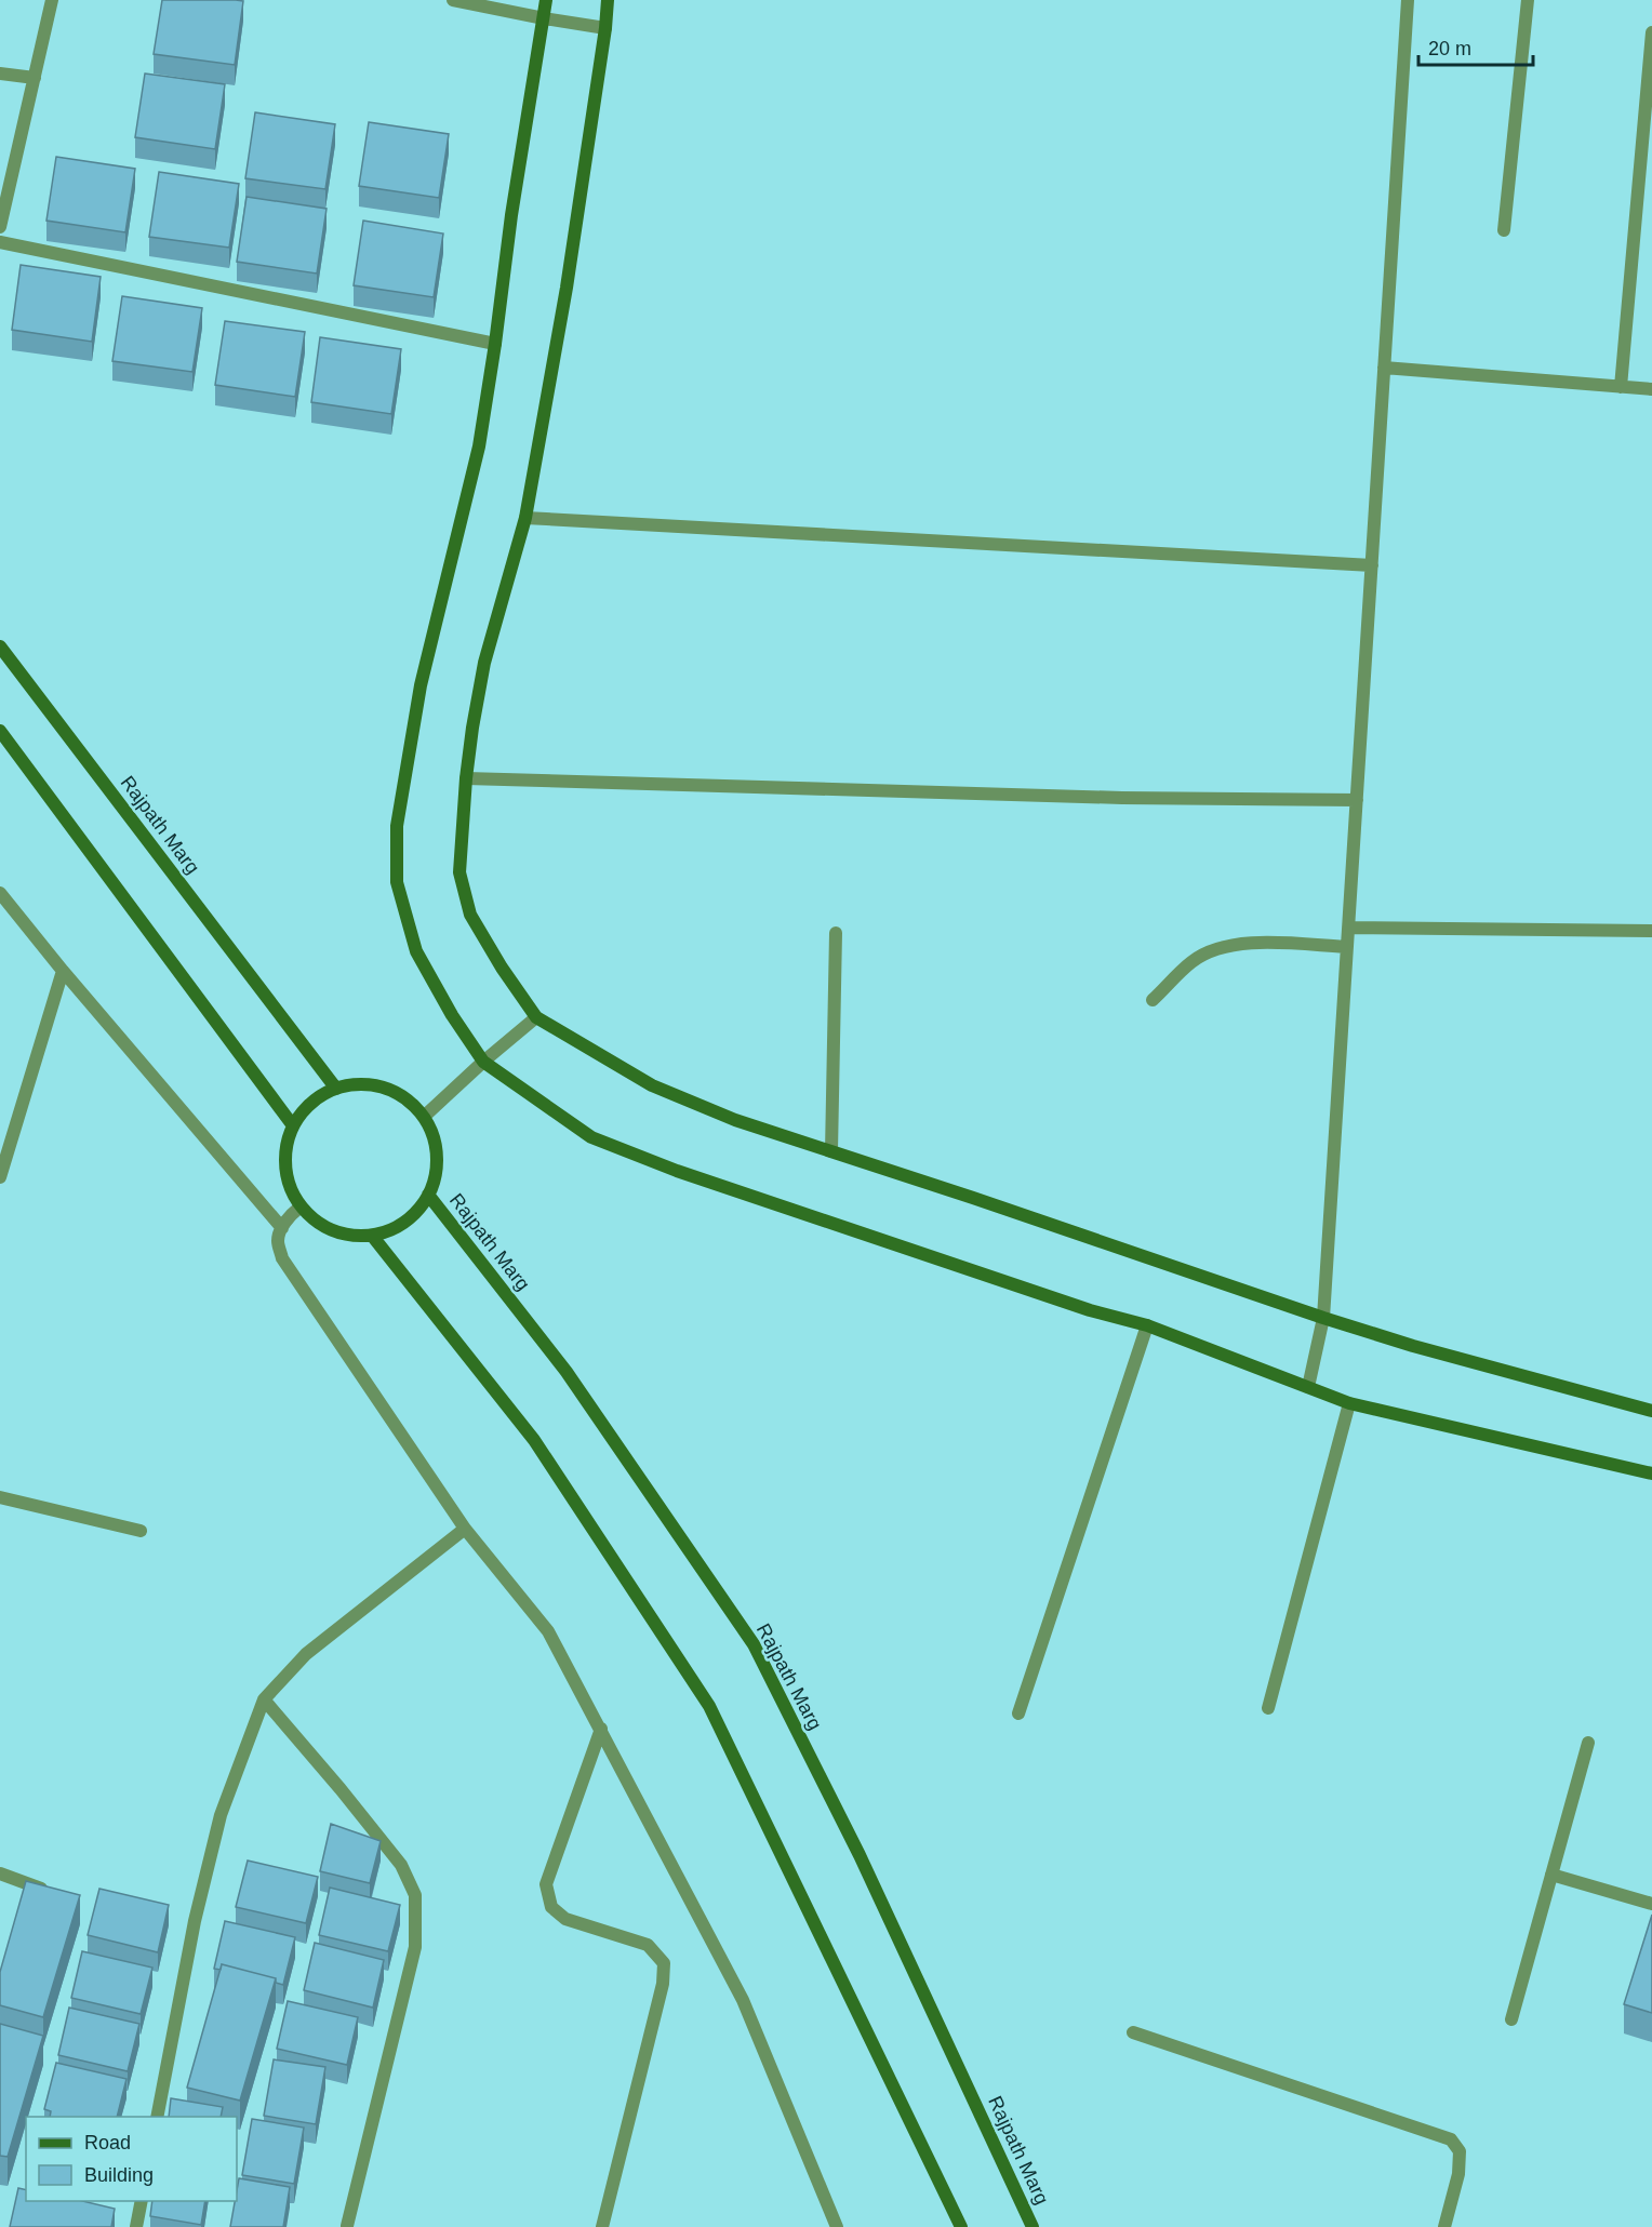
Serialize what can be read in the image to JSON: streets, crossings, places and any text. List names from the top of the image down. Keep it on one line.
{"streets":{"street":["Rajpath Marg"]},"legend":["Road","Building"],"scale_bar":"20 m"}
